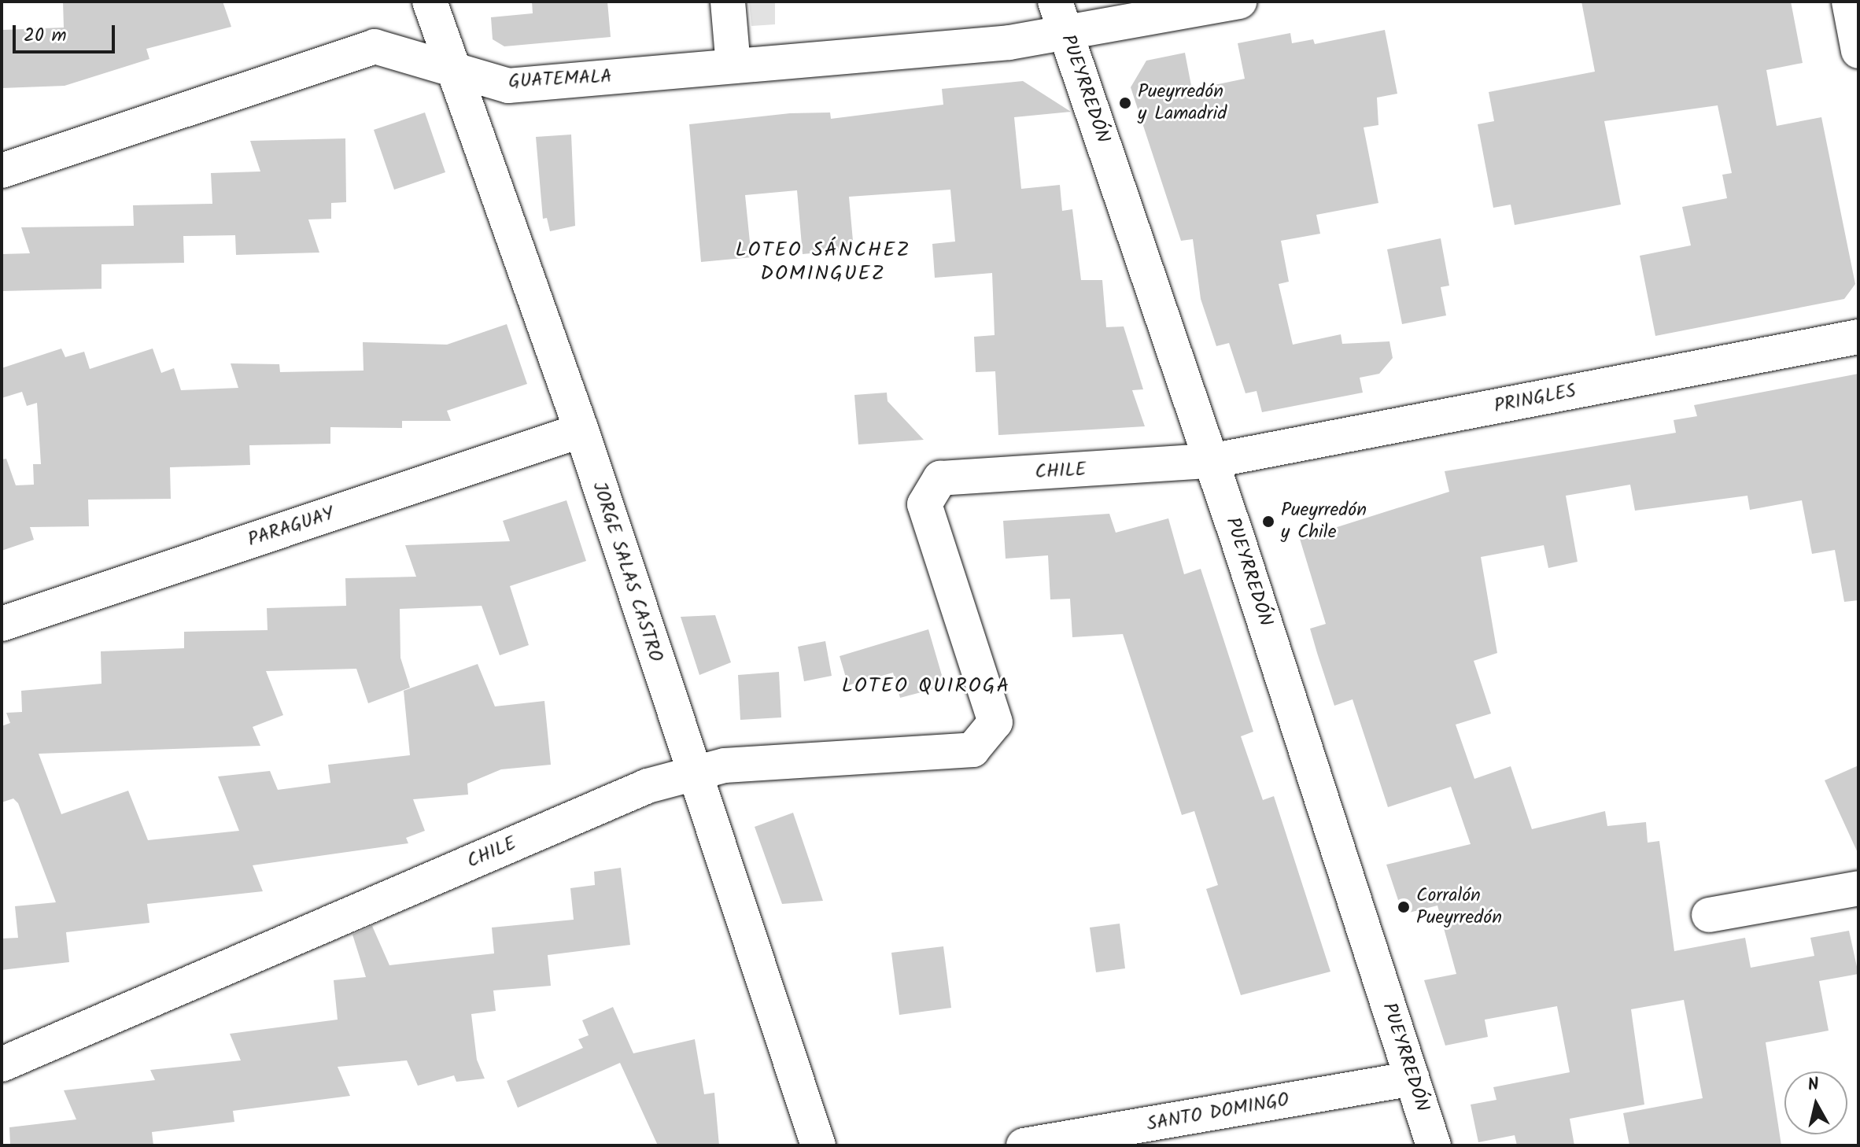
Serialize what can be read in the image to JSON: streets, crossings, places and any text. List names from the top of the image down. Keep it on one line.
{"streets":{"street":["GUATEMALA","PUEYRREDÓN","PRINGLES","CHILE","PARAGUAY","JORGE SALAS CASTRO","SANTO DOMINGO"]},"crossings":[["GUATEMALA","PUEYRREDÓN"],["GUATEMALA","JORGE SALAS CASTRO"],["PUEYRREDÓN","PRINGLES"],["PUEYRREDÓN","CHILE"],["PUEYRREDÓN","SANTO DOMINGO"],["PRINGLES","CHILE"],["CHILE","JORGE SALAS CASTRO"],["PARAGUAY","JORGE SALAS CASTRO"]],"districts":["LOTEO SÁNCHEZ DOMINGUEZ","LOTEO QUIROGA"],"places":["Pueyrredón y Lamadrid","Pueyrredón y Chile","Corralón Pueyrredón"],"scale_bar":"20 m","north":"top"}
